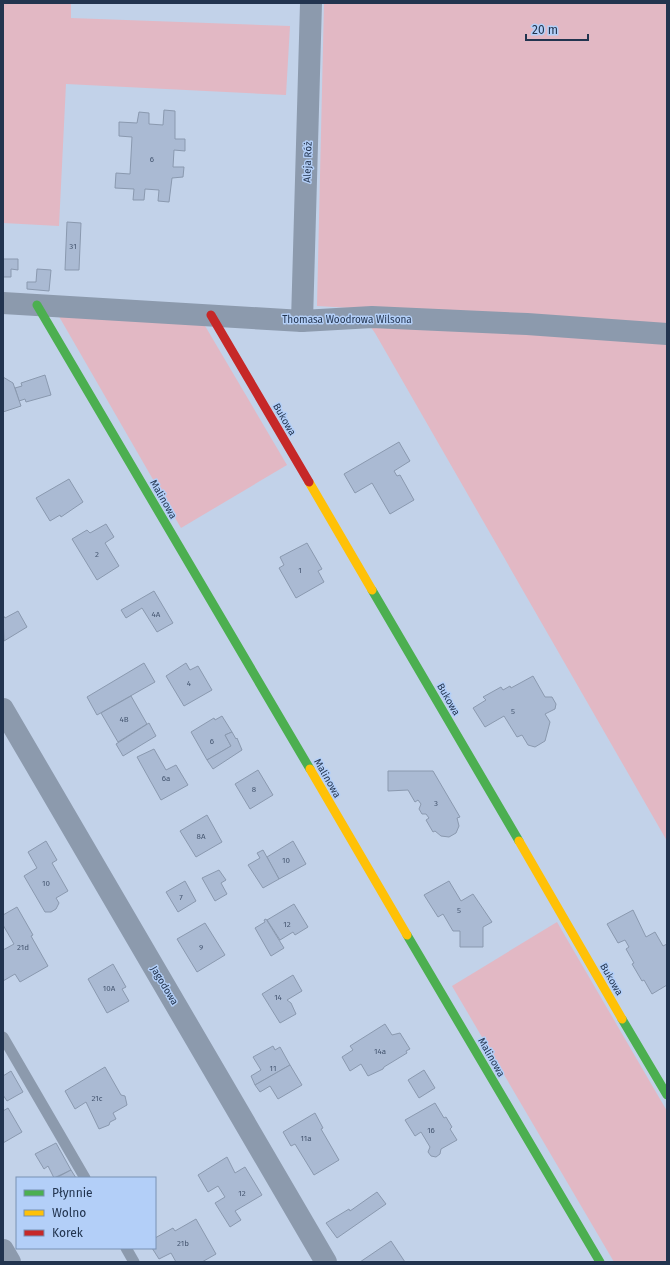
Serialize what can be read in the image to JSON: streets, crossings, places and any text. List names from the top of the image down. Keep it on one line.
{"streets":{"street":["Aleja Róż","Thomasa Woodrowa Wilsona","Bukowa","Malinowa","Jagodowa"]},"crossings":[["Aleja Róż","Thomasa Woodrowa Wilsona"],["Thomasa Woodrowa Wilsona","Bukowa"],["Thomasa Woodrowa Wilsona","Malinowa"]],"house_numbers":["6","31","2","1","4A","4","5","4B","6","6a","8","3","8A","10","10","7","5","12","21d","9","10A","14","14a","11","21c","16","11a","12","21b"],"legend":["Płynnie","Wolno","Korek"],"scale_bar":"20 m"}
